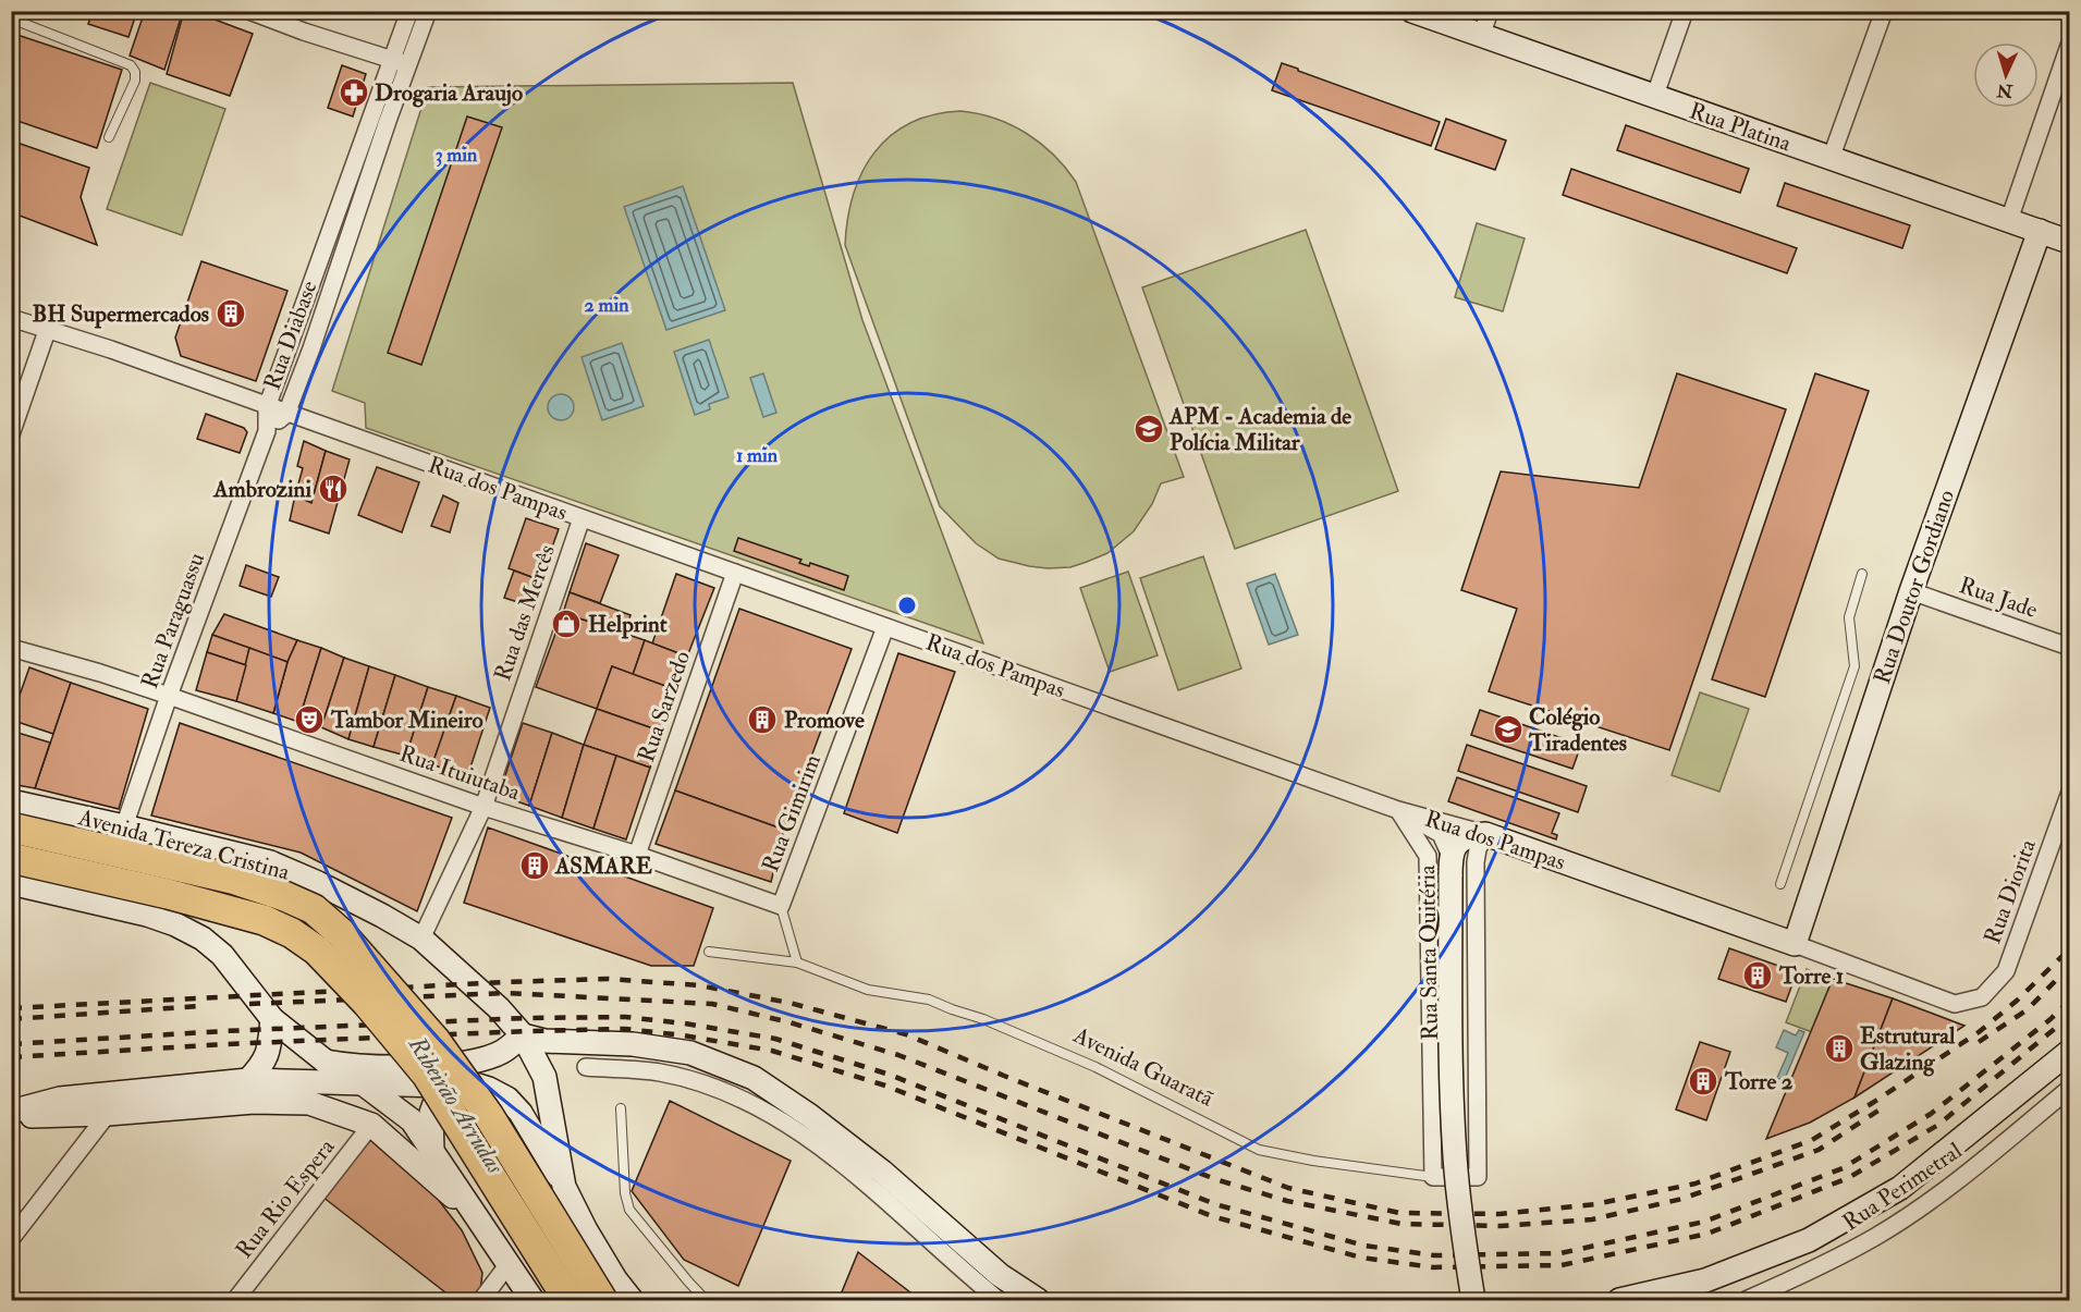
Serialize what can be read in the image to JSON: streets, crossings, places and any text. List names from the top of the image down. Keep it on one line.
{"streets":{"highway":["Avenida Tereza Cristina"],"street":["Rua Platina","Rua Diabase","Rua dos Pampas","Rua Doutor Gordiano","Rua Jade","Rua das Mercês","Rua Paraguassu","Rua Sarzedo","Rua Ituiutaba","Rua Gimirim","Rua Diorita","Rua Santa Quitéria","Avenida Guaratã","Rua Perimetral","Rua Rio Espera"]},"crossings":[["Rua Platina","Rua Doutor Gordiano"],["Rua Diabase","Rua dos Pampas"],["Rua Diabase","Rua Paraguassu"],["Rua dos Pampas","Rua Doutor Gordiano"],["Rua dos Pampas","Rua das Mercês"],["Rua dos Pampas","Rua Sarzedo"],["Rua dos Pampas","Rua Gimirim"],["Rua dos Pampas","Rua Diorita"],["Rua dos Pampas","Rua Santa Quitéria"],["Rua Doutor Gordiano","Rua Jade"],["Rua das Mercês","Rua Ituiutaba"],["Rua das Mercês","Avenida Tereza Cristina"],["Rua Paraguassu","Rua Ituiutaba"],["Rua Paraguassu","Avenida Tereza Cristina"],["Rua Sarzedo","Rua Ituiutaba"],["Rua Ituiutaba","Rua Gimirim"],["Rua Santa Quitéria","Avenida Guaratã"]],"water":["Ribeirão Arrudas"],"places":{"pharmacy":["Drogaria Araujo"],"building":["BH Supermercados","Promove","ASMARE","Torre 1","Estrutural Glazing","Torre 2"],"school or university":["APM - Academia de Polícia Militar","Colégio Tiradentes"],"restaurant":["Ambrozini"],"shop":["Helprint"],"theatre":["Tambor Mineiro"]},"north":"bottom","rings":["3 min","2 min","1 min"]}
